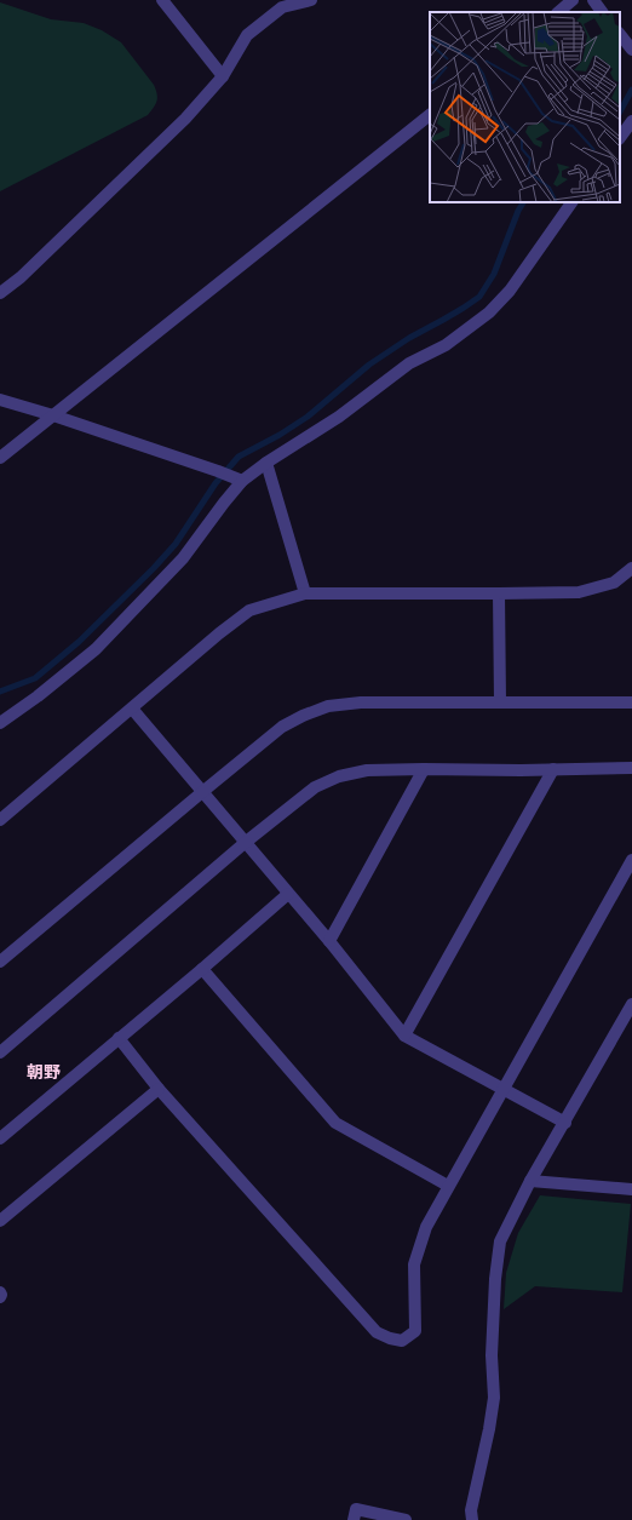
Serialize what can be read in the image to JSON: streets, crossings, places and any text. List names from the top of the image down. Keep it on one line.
{"districts":["朝野"]}
